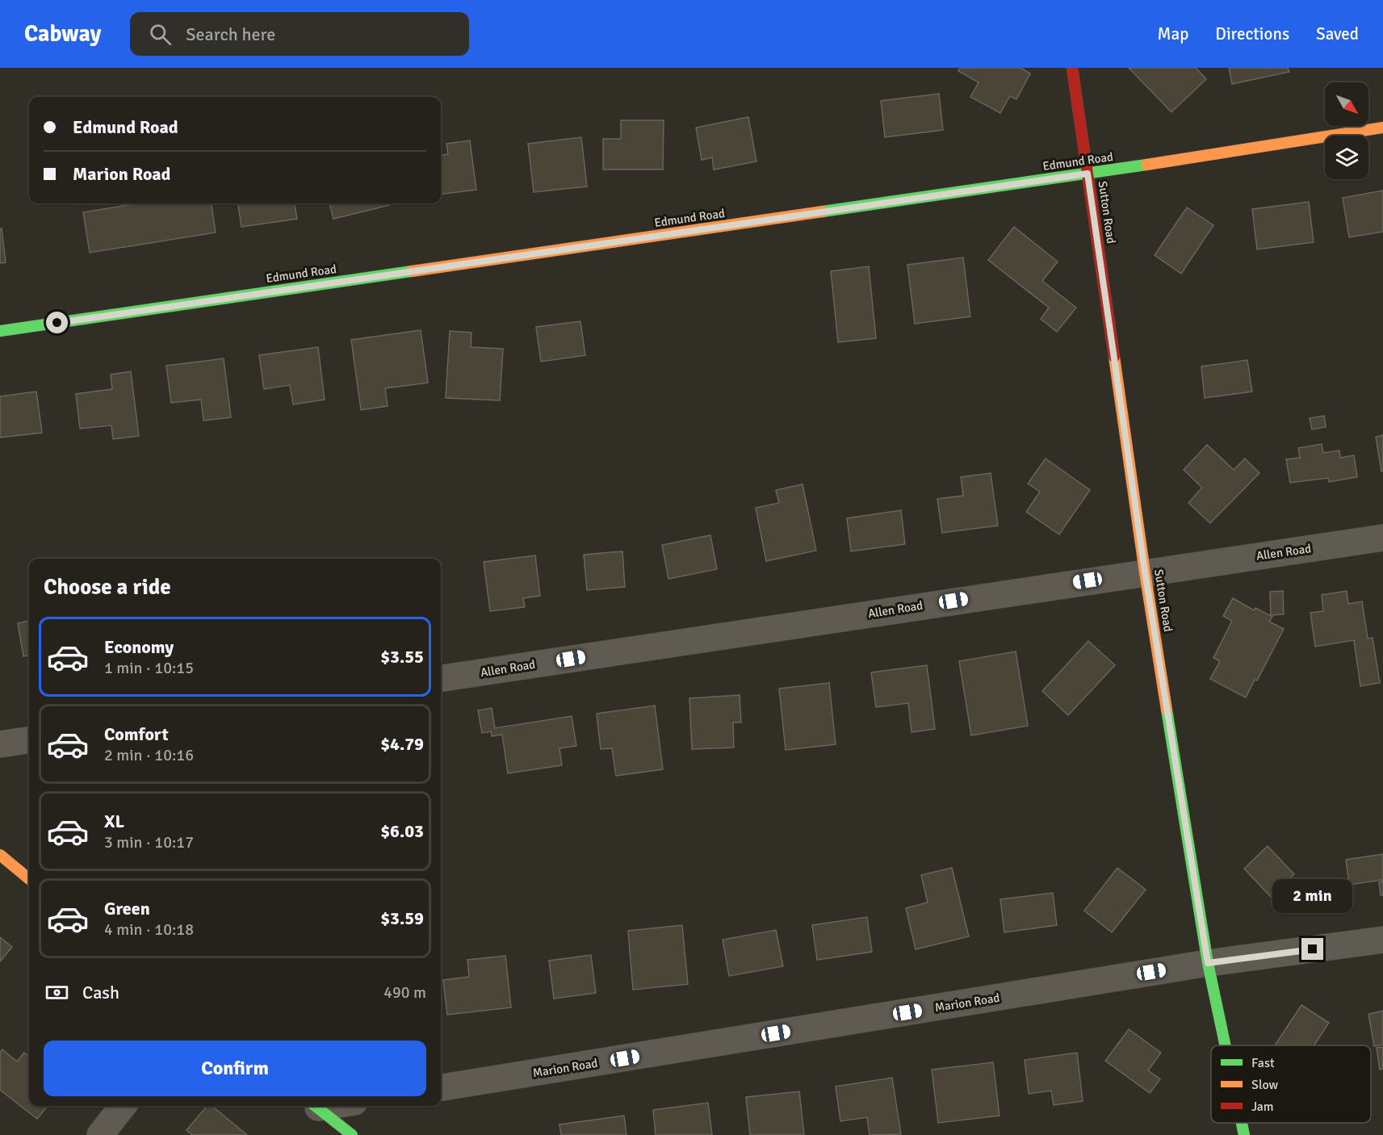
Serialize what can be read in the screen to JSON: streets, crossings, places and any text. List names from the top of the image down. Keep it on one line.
{"streets":{"street":["Edmund Road","Sutton Road","Allen Road","Marion Road"]},"crossings":[["Edmund Road","Sutton Road"],["Sutton Road","Allen Road"],["Sutton Road","Marion Road"]],"legend":["Fast","Slow","Jam"],"north":"bottom right","page":{"header":"Cabway","search":"Search here","nav":["Map","Directions","Saved"],"banner":["Edmund Road","Marion Road"],"heading":"Choose a ride","list":[{"name":"Economy","note":"1 min · 10:15","value":"$3.55"},{"name":"Comfort","note":"2 min · 10:16","value":"$4.79"},{"name":"XL","note":"3 min · 10:17","value":"$6.03"},{"name":"Green","note":"4 min · 10:18","value":"$3.59"}],"bubble":"2 min","pay":["Cash","490 m"],"buttons":"Confirm"}}
